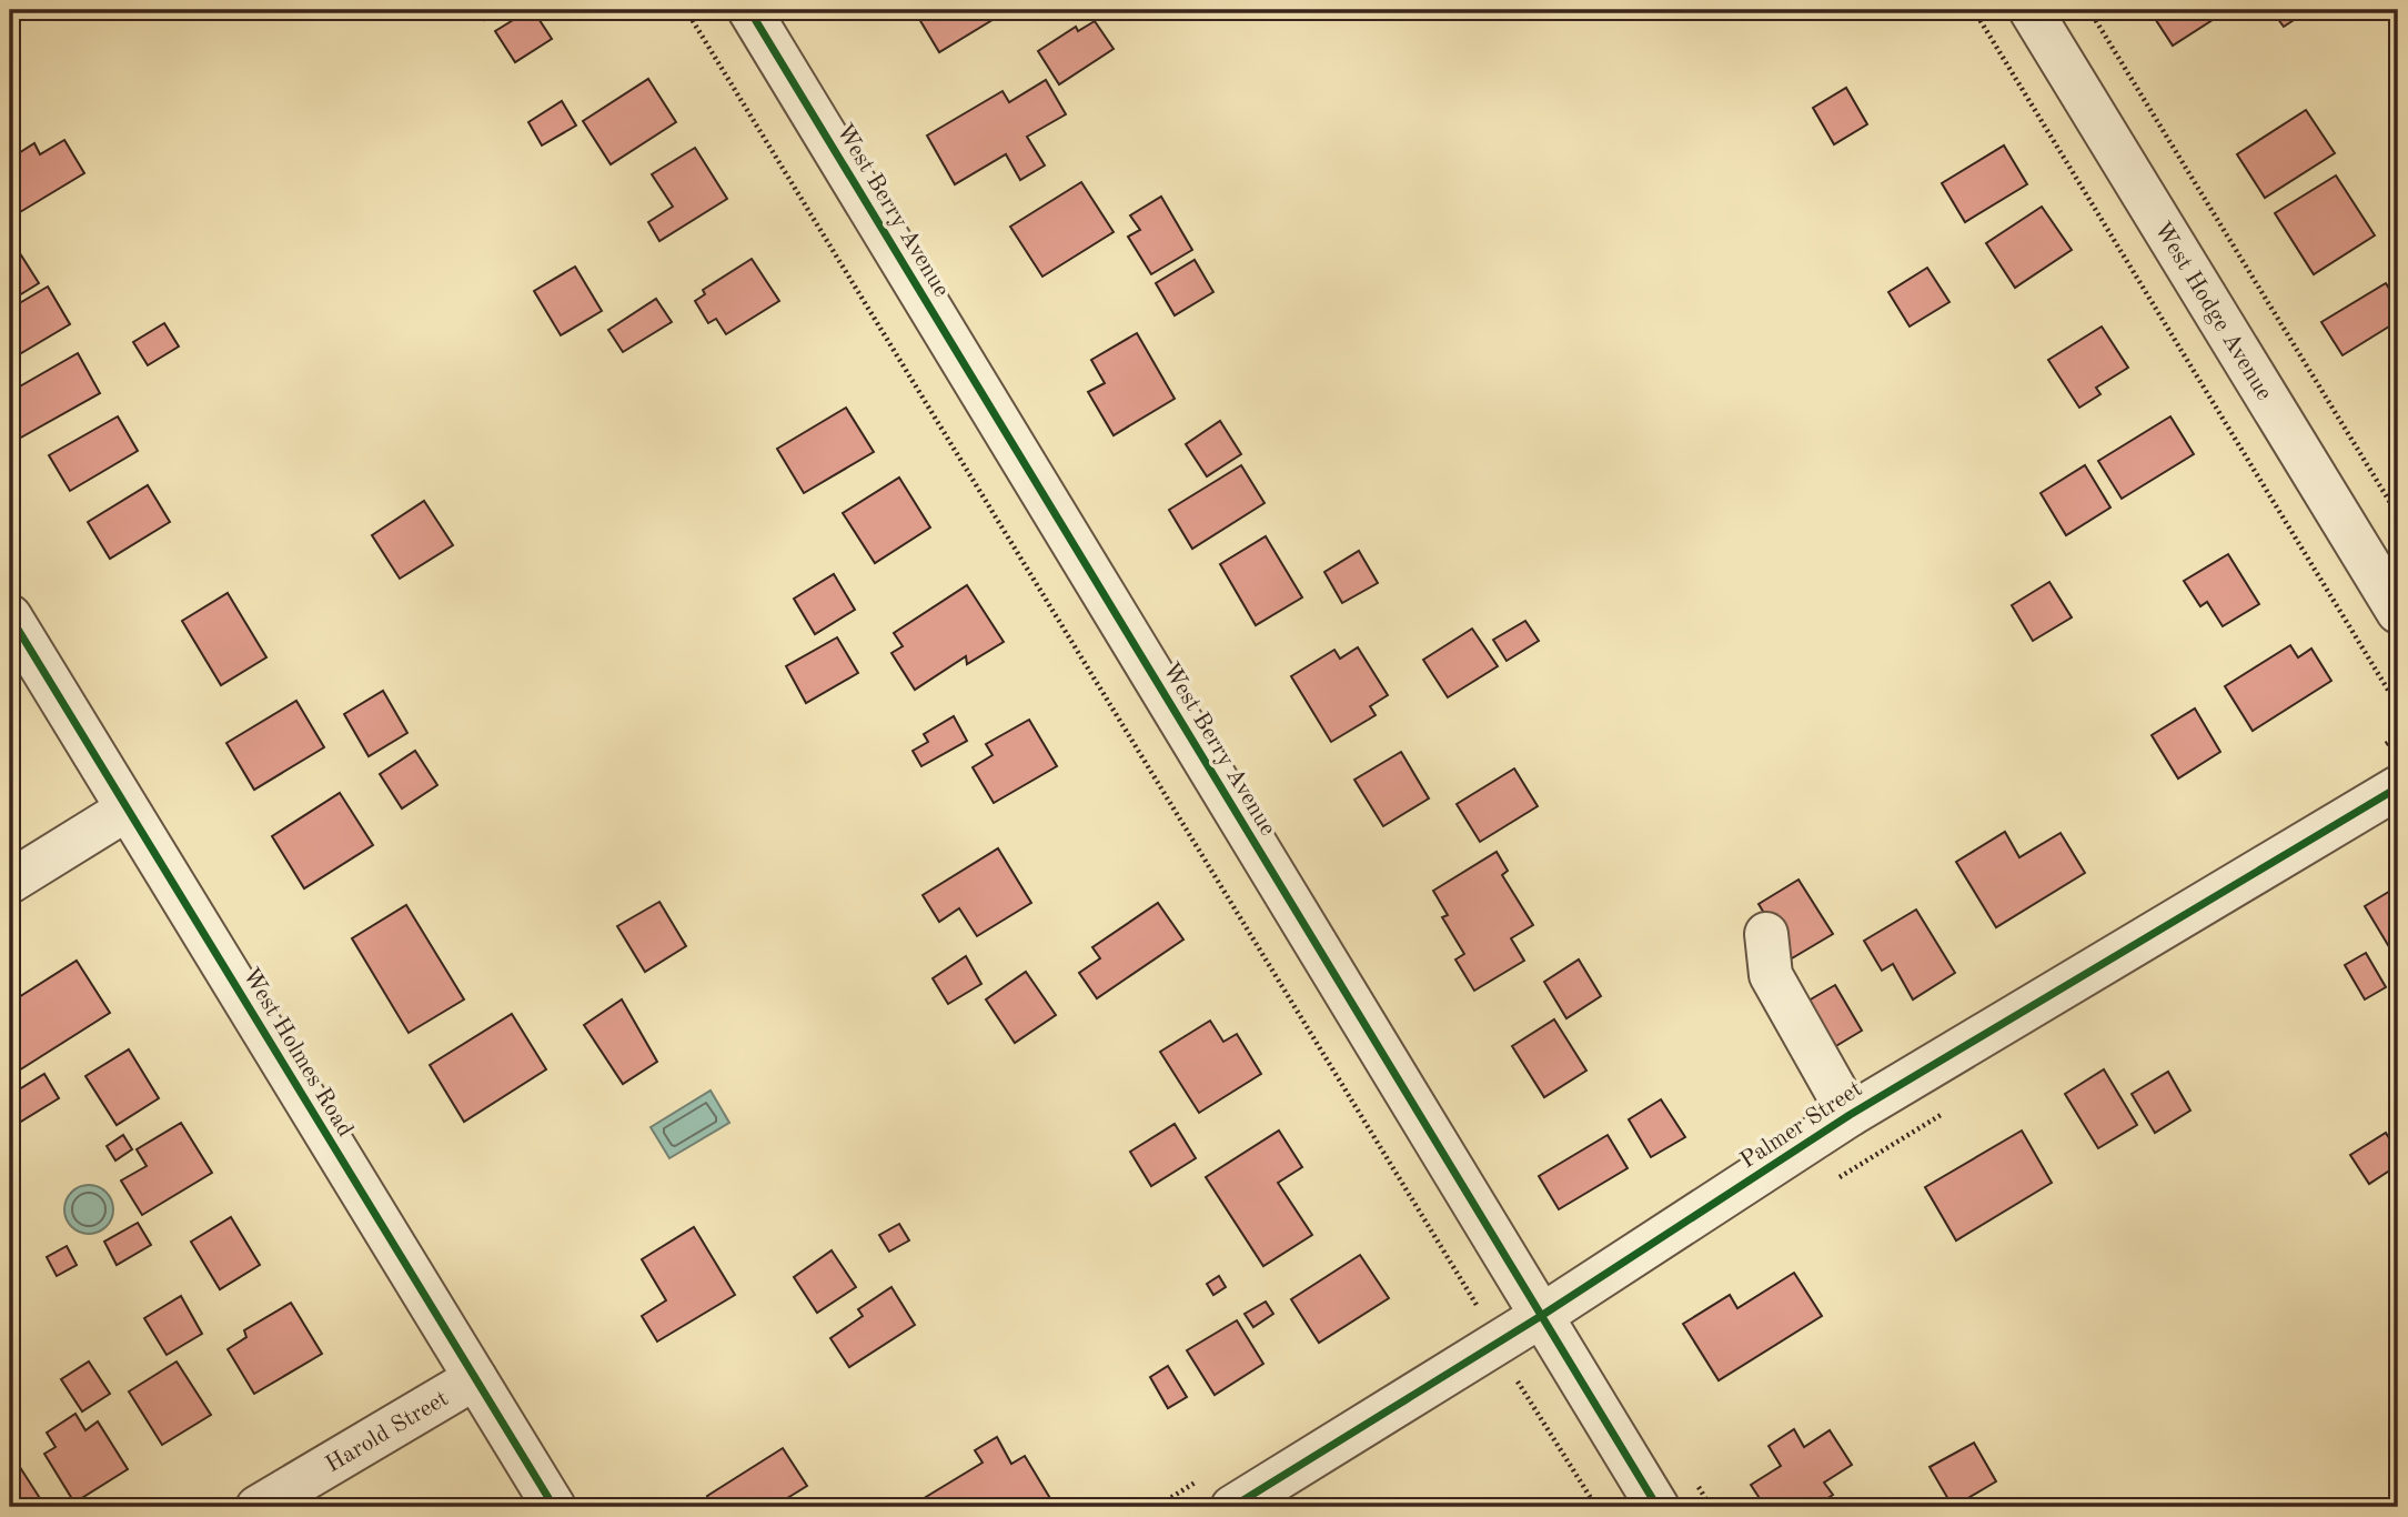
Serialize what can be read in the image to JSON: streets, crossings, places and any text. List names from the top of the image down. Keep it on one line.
{"streets":{"street":["West Berry Avenue","West Hodge Avenue","West Holmes Road","Palmer Street","Harold Street"]},"crossings":[["West Berry Avenue","Palmer Street"],["West Holmes Road","Harold Street"]]}
